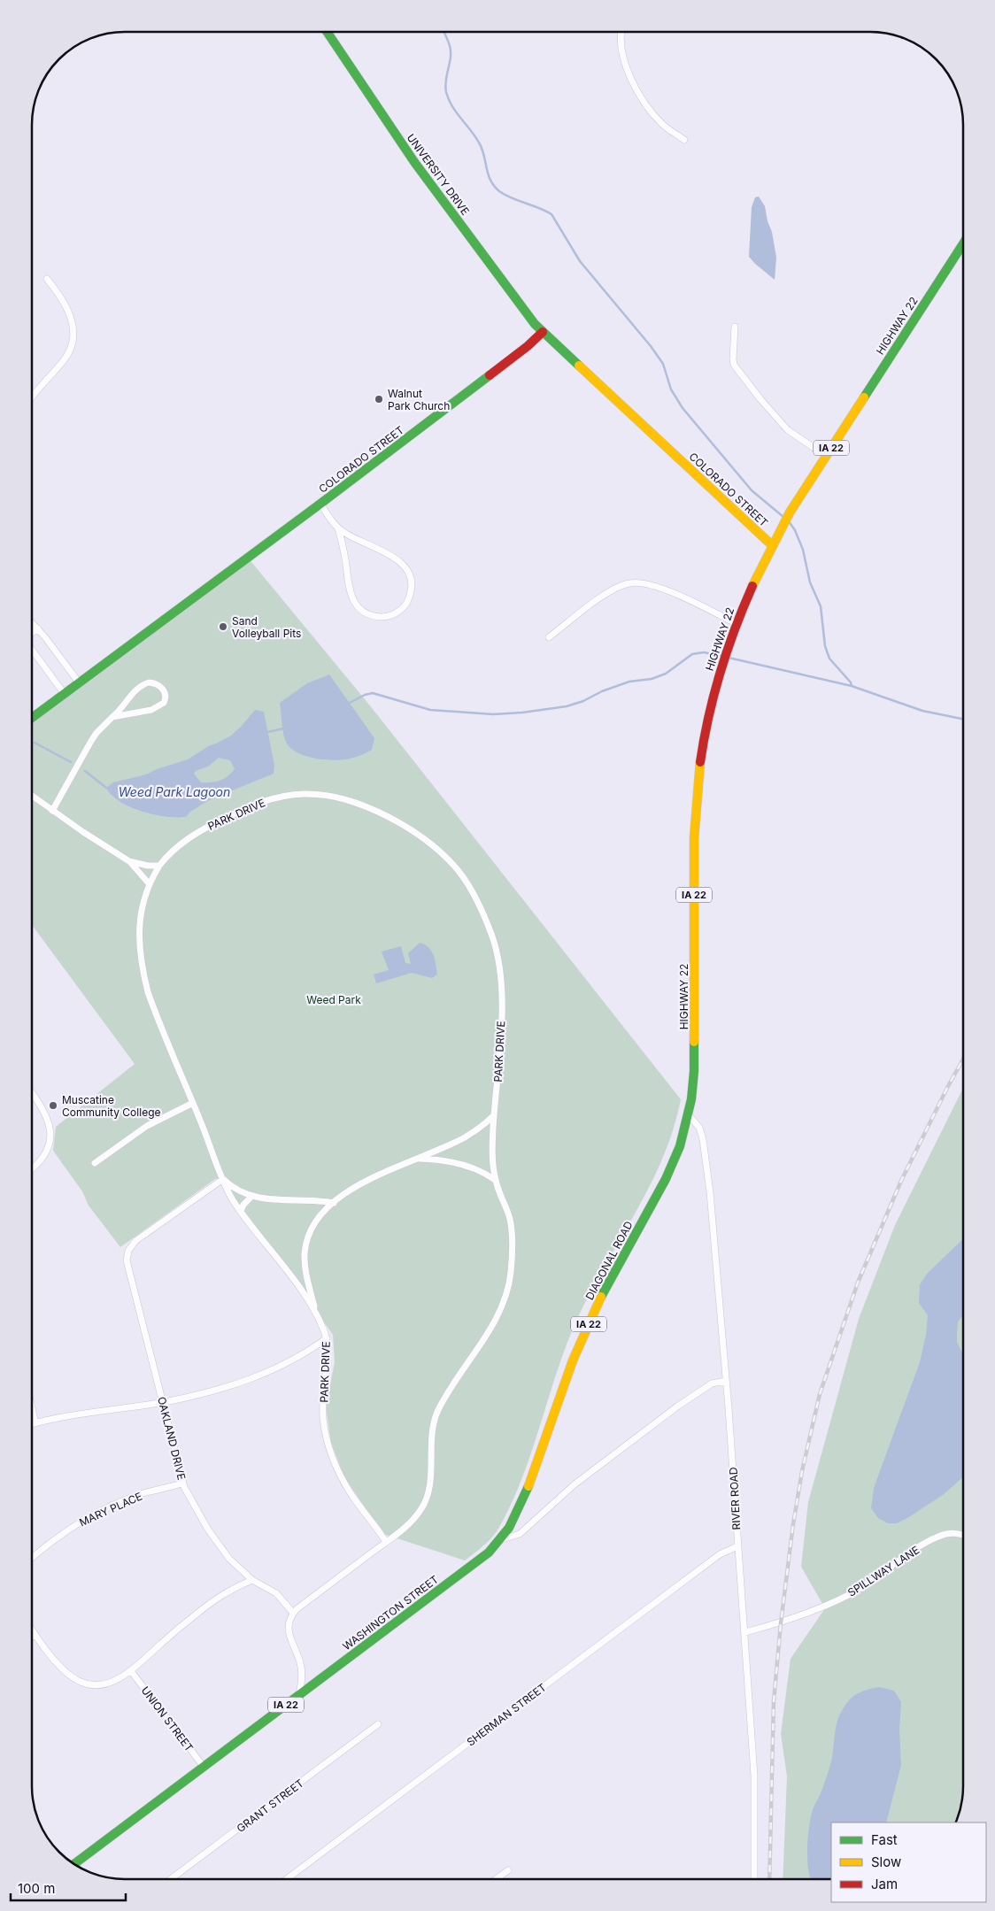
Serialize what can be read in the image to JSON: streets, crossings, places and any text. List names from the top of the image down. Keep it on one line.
{"streets":{"main road":["UNIVERSITY DRIVE","HIGHWAY 22","IA 22","COLORADO STREET","DIAGONAL ROAD","WASHINGTON STREET"],"street":["PARK DRIVE","OAKLAND DRIVE","RIVER ROAD","MARY PLACE","SPILLWAY LANE","SHERMAN STREET","UNION STREET","GRANT STREET"]},"crossings":[["UNIVERSITY DRIVE","COLORADO STREET"],["HIGHWAY 22","COLORADO STREET"],["HIGHWAY 22","DIAGONAL ROAD"],["HIGHWAY 22","RIVER ROAD"],["PARK DRIVE","OAKLAND DRIVE"],["DIAGONAL ROAD","RIVER ROAD"],["DIAGONAL ROAD","WASHINGTON STREET"],["OAKLAND DRIVE","MARY PLACE"],["RIVER ROAD","SPILLWAY LANE"],["RIVER ROAD","WASHINGTON STREET"],["RIVER ROAD","SHERMAN STREET"],["WASHINGTON STREET","UNION STREET"]],"water":["Weed Park Lagoon"],"parks":["Weed Park"],"places":["Walnut Park Church","Sand Volleyball Pits","Muscatine Community College"],"legend":["Fast","Slow","Jam"],"scale_bar":"100 m"}
